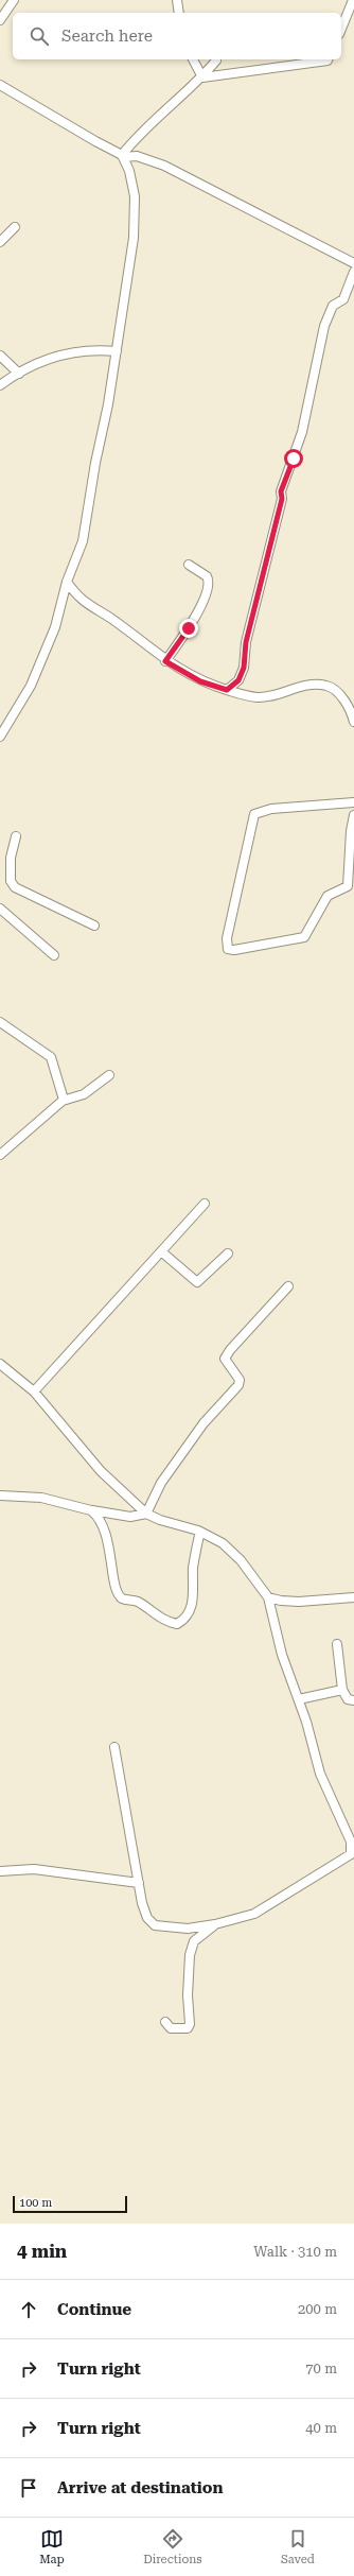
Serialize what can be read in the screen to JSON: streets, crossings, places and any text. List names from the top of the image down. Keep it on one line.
{"scale_bar":"100 m","page":{"search":"Search here","scale":"100 m","heading":["4 min","Walk · 310 m"],"list":[["Continue","200 m"],["Turn right","70 m"],["Turn right","40 m"],"Arrive at destination"],"nav":["Map","Directions","Saved"]}}
